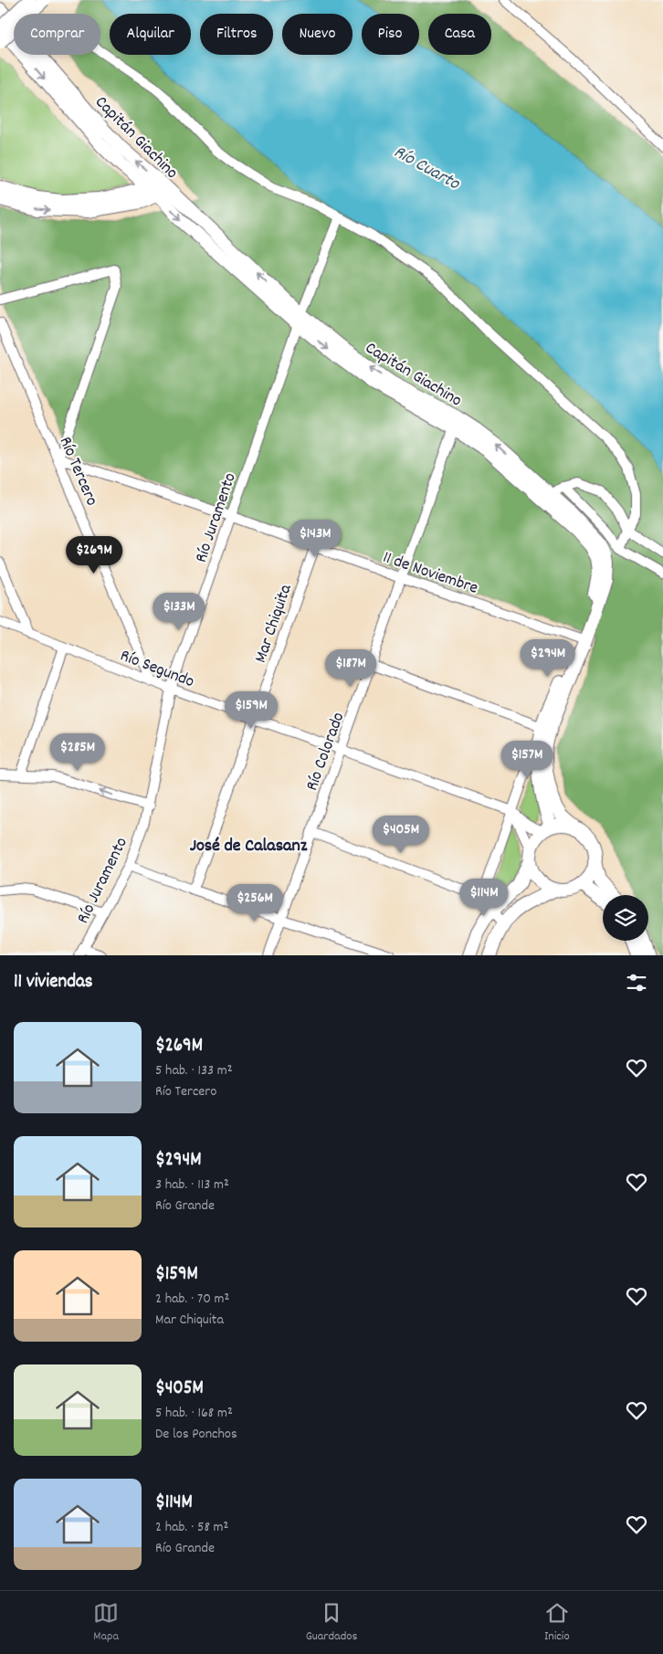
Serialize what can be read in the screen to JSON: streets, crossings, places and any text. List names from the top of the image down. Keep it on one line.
{"streets":{"main road":["Capitán Giachino"],"street":["Río Tercero","Río Juramento","11 de Noviembre","Mar Chiquita","Río Segundo","Río Colorado"]},"crossings":[["Capitán Giachino","Río Juramento"],["Capitán Giachino","11 de Noviembre"],["Capitán Giachino","Río Colorado"],["Río Tercero","11 de Noviembre"],["Río Tercero","Río Segundo"],["Río Juramento","11 de Noviembre"],["Río Juramento","Río Segundo"],["11 de Noviembre","Mar Chiquita"],["11 de Noviembre","Río Colorado"],["Mar Chiquita","Río Segundo"],["Río Segundo","Río Colorado"]],"districts":["José de Calasanz"],"water":["Río Cuarto"],"page":{"chip":["Comprar","Alquilar","Filtros","Nuevo","Piso","Casa"],"price":["$143M","$269M","$133M","$294M","$187M","$159M","$285M","$157M","$405M","$114M","$256M"],"heading":"11 viviendas","list":[{"name":"$269M","note":"5 hab. · 133 m² · Río Tercero"},{"name":"$294M","note":"3 hab. · 113 m² · Río Grande"},{"name":"$159M","note":"2 hab. · 70 m² · Mar Chiquita"},{"name":"$405M","note":"5 hab. · 168 m² · De los Ponchos"},{"name":"$114M","note":"2 hab. · 58 m² · Río Grande"}],"tabs":["Mapa","Guardados","Inicio"]}}
